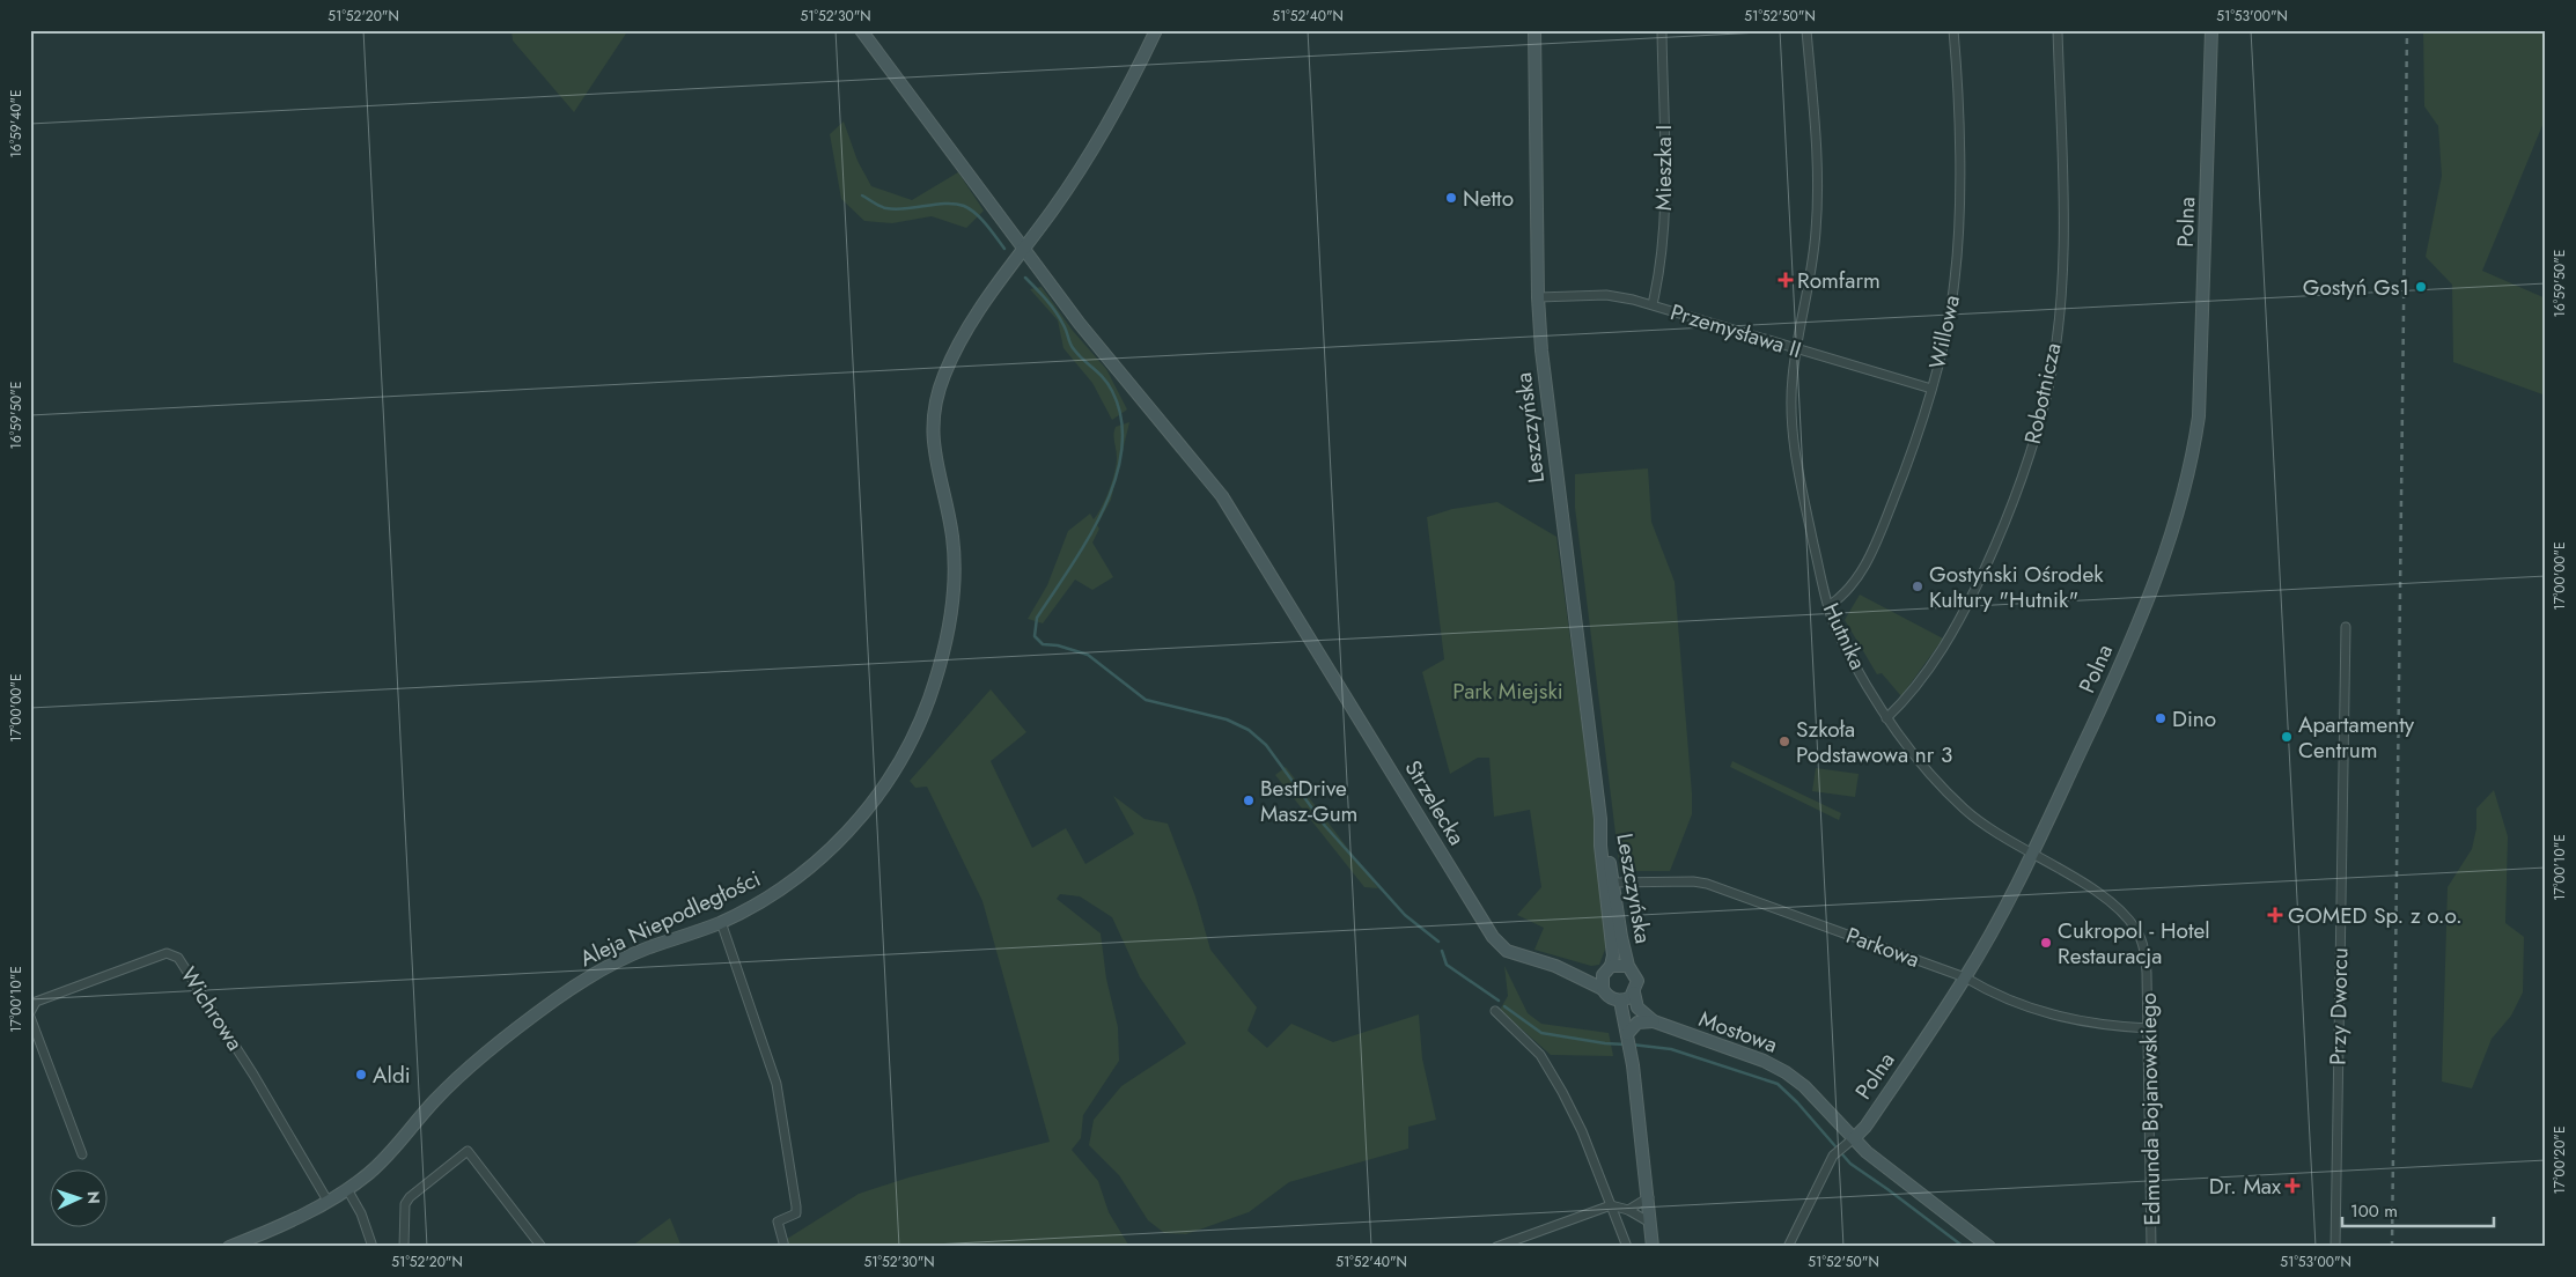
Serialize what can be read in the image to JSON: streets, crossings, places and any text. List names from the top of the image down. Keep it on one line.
{"streets":{"street":["Mieszka I","Polna","Przemysława II","Willowa","Robotnicza","Leszczyńska","Hutnika","Strzelecka","Aleja Niepodległości","Parkowa","Przy Dworcu","Wichrowa","Mostowa","Edmunda Bojanowskiego"]},"crossings":[["Mieszka I","Przemysława II"],["Polna","Hutnika"],["Polna","Parkowa"],["Polna","Mostowa"],["Polna","Edmunda Bojanowskiego"],["Przemysława II","Willowa"],["Przemysława II","Leszczyńska"],["Przemysława II","Hutnika"],["Willowa","Hutnika"],["Robotnicza","Hutnika"],["Leszczyńska","Strzelecka"],["Leszczyńska","Parkowa"],["Hutnika","Edmunda Bojanowskiego"],["Strzelecka","Aleja Niepodległości"],["Aleja Niepodległości","Wichrowa"],["Parkowa","Edmunda Bojanowskiego"]],"parks":["Park Miejski"],"places":{"other":["Netto","Gostyń Gs1","Gostyński Ośrodek Kultury \"Hutnik\"","Dino","Apartamenty Centrum","Szkoła Podstawowa nr 3","BestDrive Masz-Gum","Cukropol - Hotel Restauracja","Aldi"],"health":["Romfarm","GOMED Sp. z o.o.","Dr. Max"]},"scale_bar":"100 m","north":"right","coordinates":["51°52'20\"N","51°52'30\"N","51°52'40\"N","51°52'50\"N","51°53'00\"N","16°59'40\"E","16°59'50\"E","17°00'00\"E","17°00'10\"E","17°00'20\"E"]}
